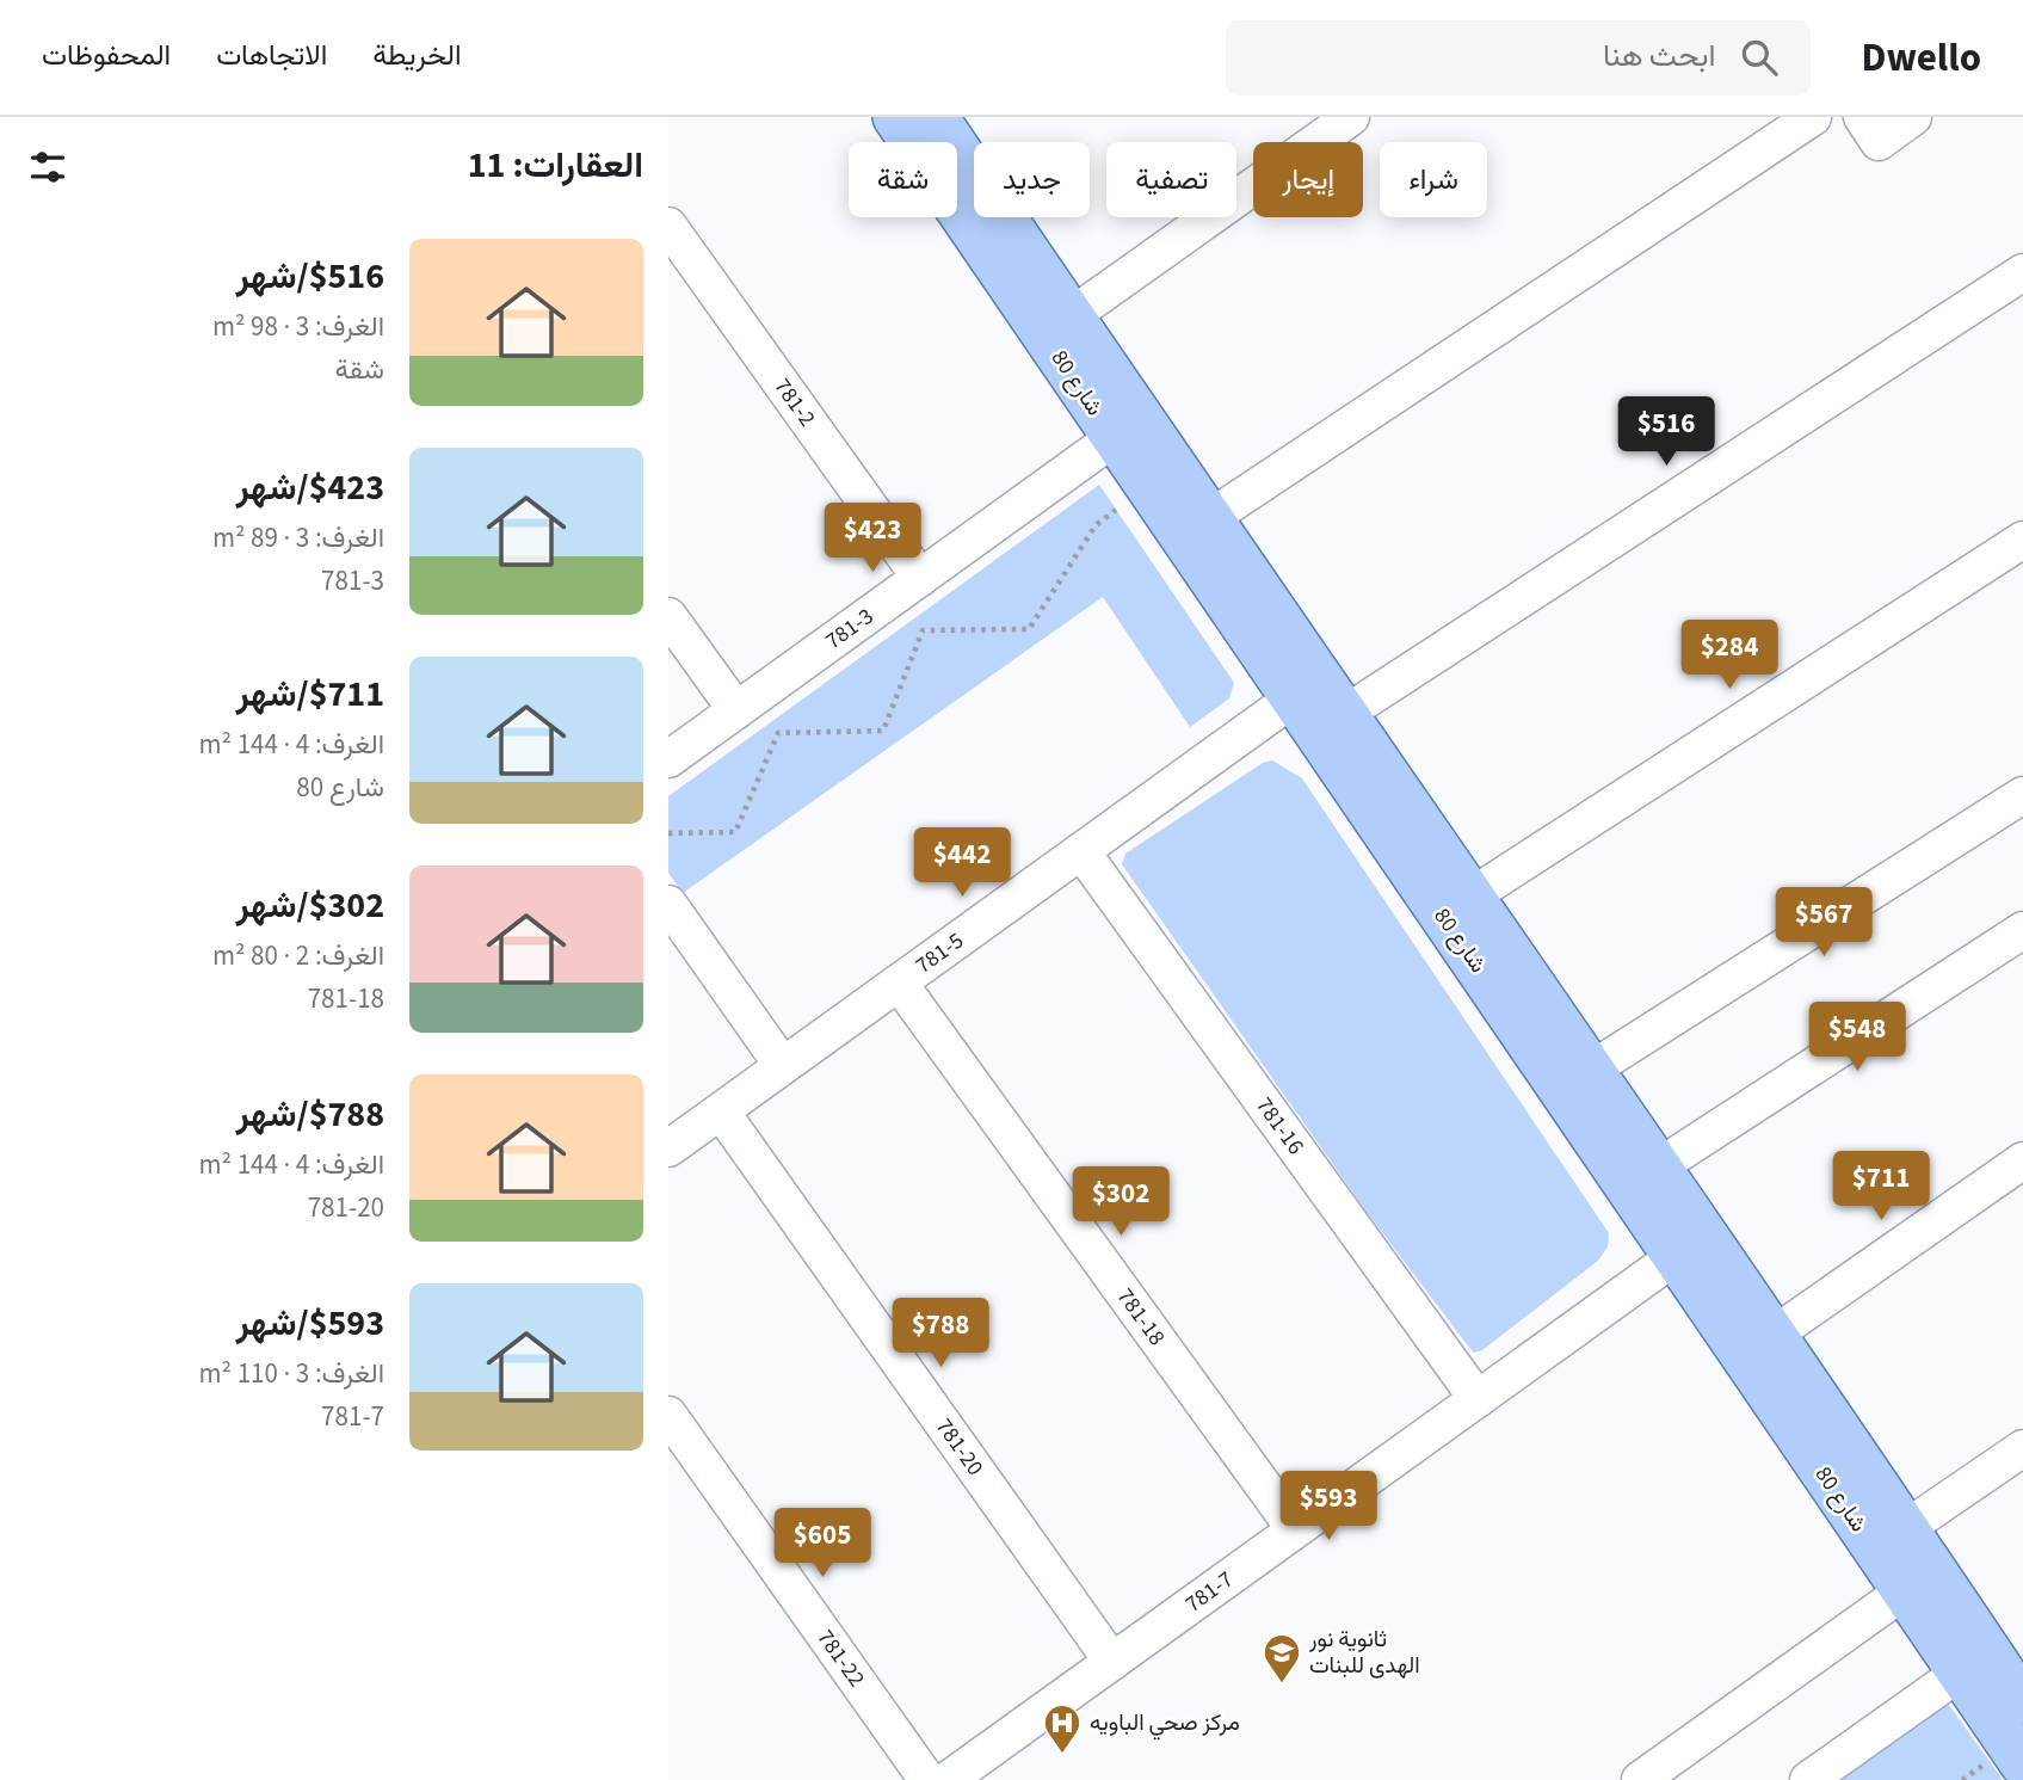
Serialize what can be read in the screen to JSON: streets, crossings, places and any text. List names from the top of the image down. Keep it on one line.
{"streets":{"main road":["شارع 80"],"street":["781-2","781-3","781-5","781-16","781-18","781-20","781-7","781-22"]},"crossings":[["شارع 80","781-3"],["شارع 80","781-5"],["شارع 80","781-7"],["781-2","781-3"],["781-5","781-16"],["781-5","781-18"],["781-5","781-20"],["781-16","781-7"],["781-18","781-7"],["781-20","781-7"]],"places":{"school or university":["ثانوية نور الهدى للبنات"],"hospital":["مركز صحي الباويه"]},"page":{"header":"Dwello","search":"ابحث هنا","nav":["الخريطة","الاتجاهات","المحفوظات"],"heading":"العقارات: 11","chip":["شراء","إيجار","تصفية","جديد","شقة"],"list":[{"name":"$516/شهر","note":"الغرف: 3 · 98 m² · شقة"},{"name":"$423/شهر","note":"الغرف: 3 · 89 m² · 781-3"},{"name":"$711/شهر","note":"الغرف: 4 · 144 m² · شارع 80"},{"name":"$302/شهر","note":"الغرف: 2 · 80 m² · 781-18"},{"name":"$788/شهر","note":"الغرف: 4 · 144 m² · 781-20"},{"name":"$593/شهر","note":"الغرف: 3 · 110 m² · 781-7"}],"price":["$516","$423","$284","$442","$567","$548","$711","$302","$788","$593","$605"]}}
